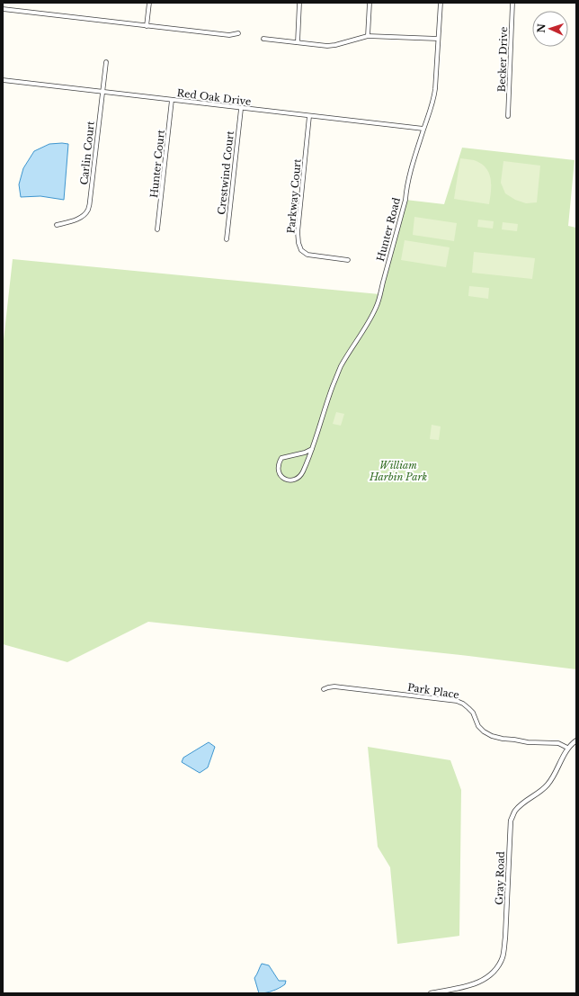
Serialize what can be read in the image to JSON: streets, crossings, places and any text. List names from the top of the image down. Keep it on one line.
{"streets":{"street":["Becker Drive","Red Oak Drive","Carlin Court","Hunter Court","Crestwind Court","Parkway Court","Hunter Road","Park Place","Gray Road"]},"crossings":[["Red Oak Drive","Carlin Court"],["Red Oak Drive","Hunter Court"],["Red Oak Drive","Crestwind Court"],["Red Oak Drive","Parkway Court"],["Red Oak Drive","Hunter Road"],["Park Place","Gray Road"]],"parks":["William Harbin Park"],"north":"left"}
